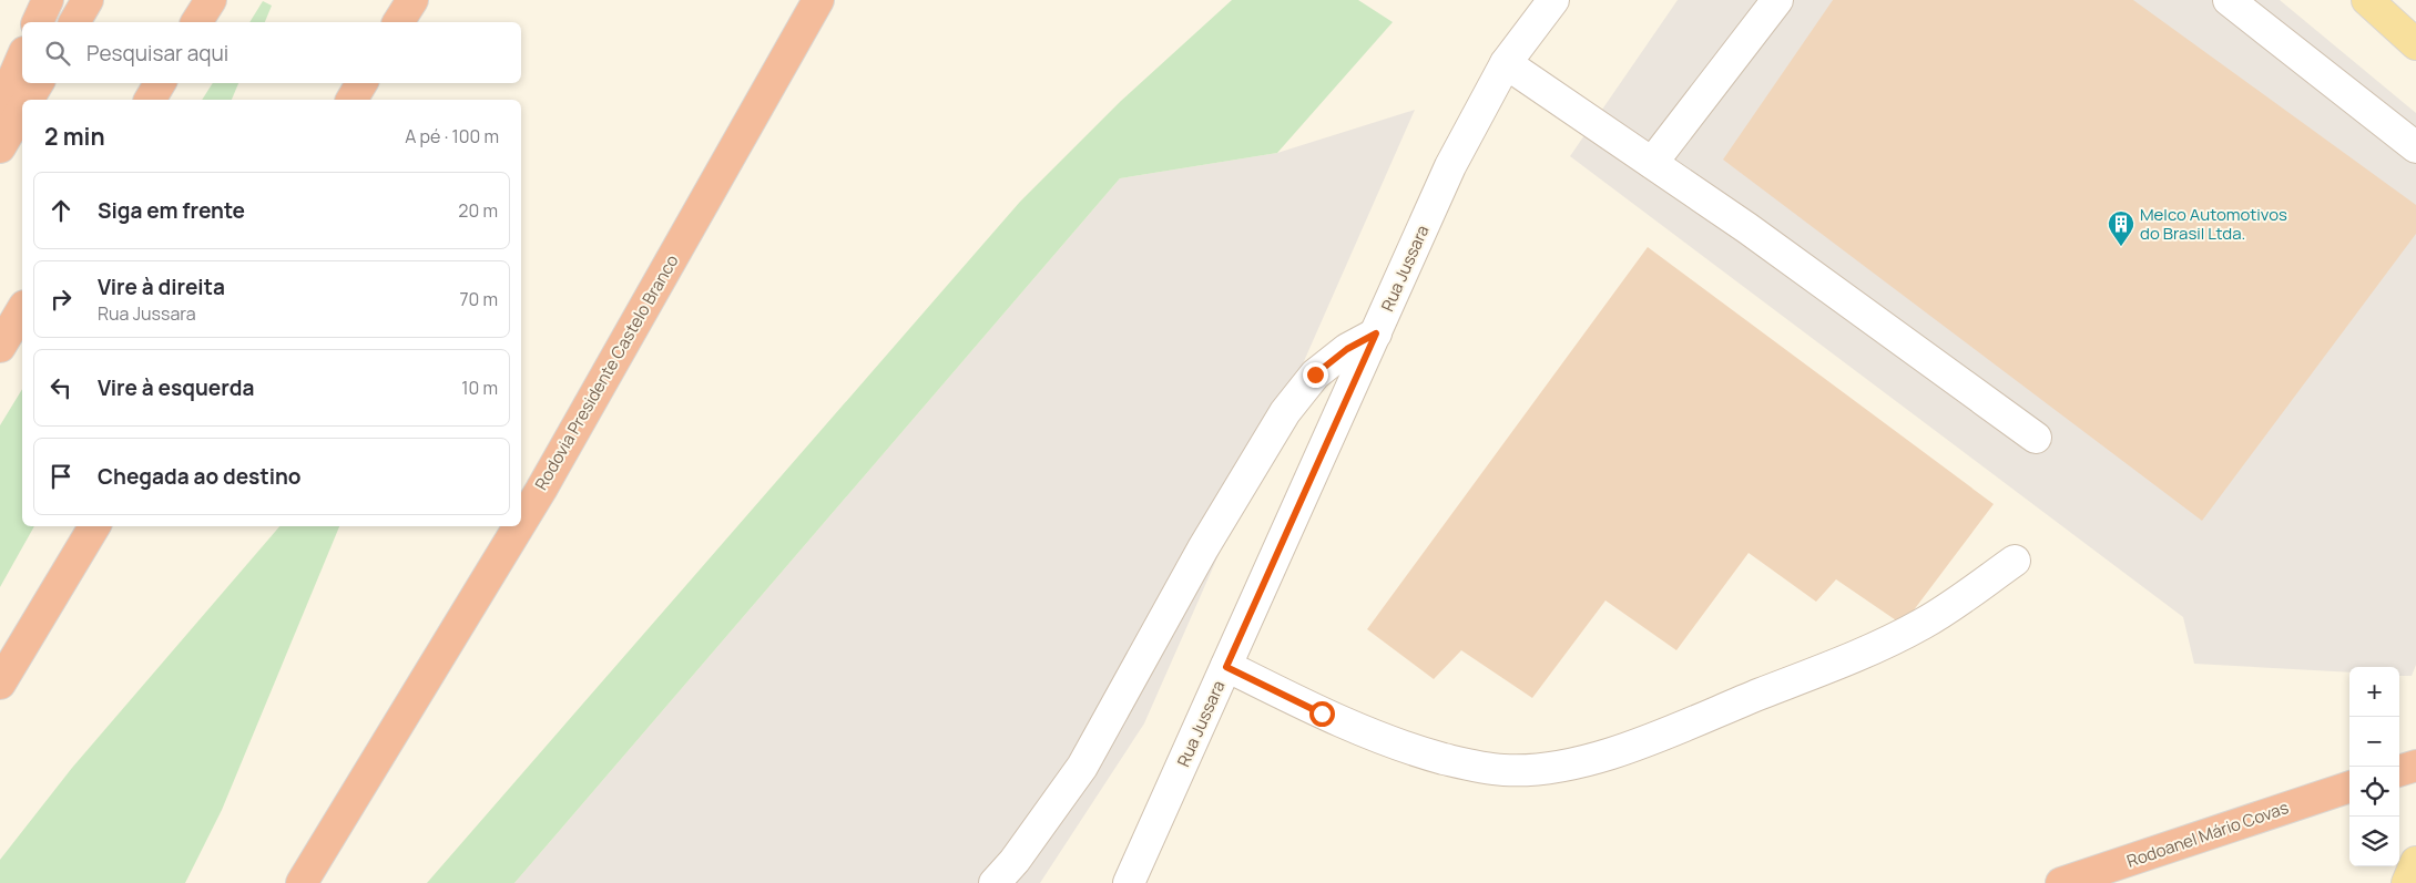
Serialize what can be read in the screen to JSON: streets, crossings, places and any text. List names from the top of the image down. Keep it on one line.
{"streets":{"highway":["Rodovia Presidente Castelo Branco","Rodoanel Mário Covas"],"street":["Rua Jussara"]},"places":{"building":["Melco Automotivos do Brasil Ltda."]},"page":{"search":"Pesquisar aqui","heading":["2 min","A pé · 100 m"],"list":[["Siga em frente","20 m"],["Vire à direita","Rua Jussara","70 m"],["Vire à esquerda","10 m"],"Chegada ao destino"],"map_buttons":["+","−"]}}
